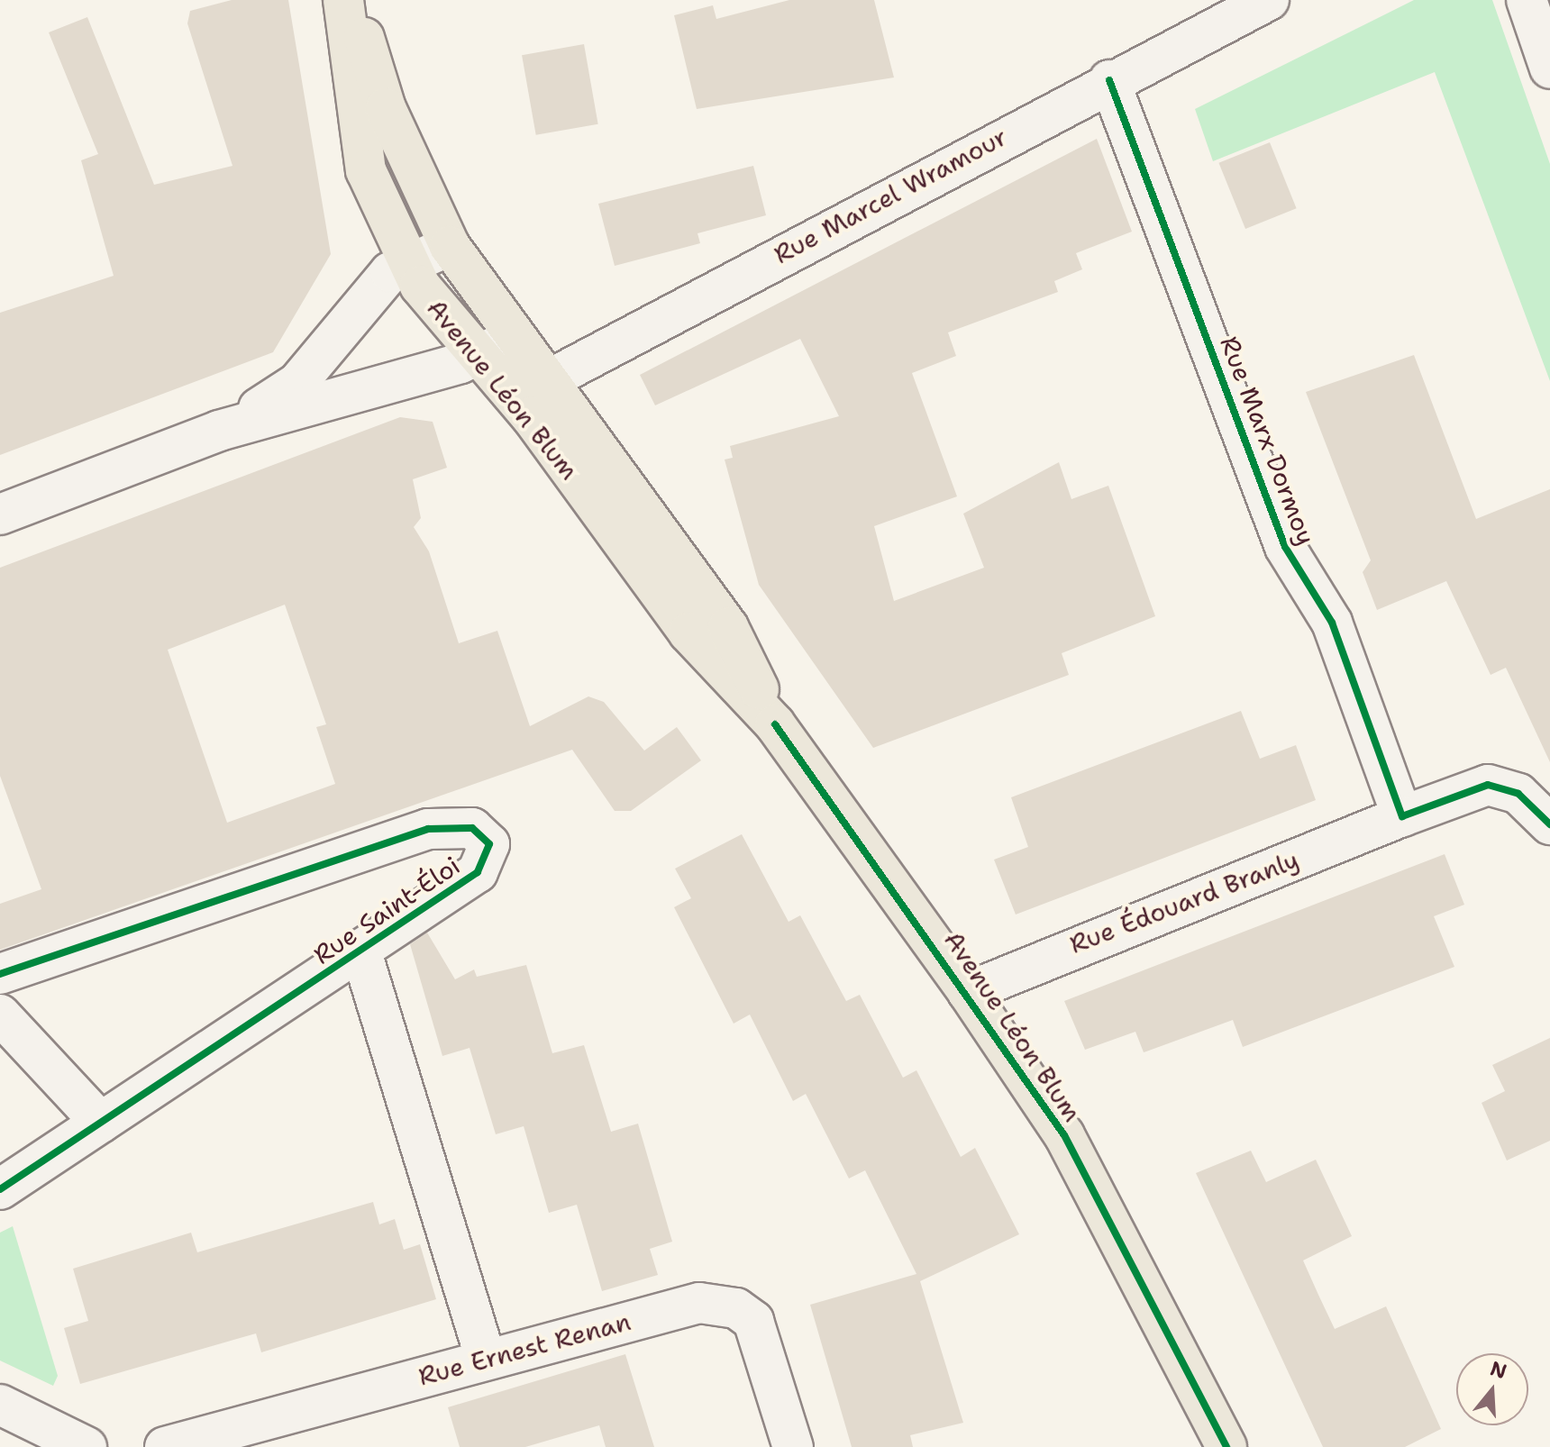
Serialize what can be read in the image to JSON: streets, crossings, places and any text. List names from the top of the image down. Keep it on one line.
{"streets":{"main road":["Avenue Léon Blum"],"street":["Rue Marcel Wramour","Rue Marx Dormoy","Rue Édouard Branly","Rue Saint-Éloi","Rue Ernest Renan"]},"crossings":[["Rue Marcel Wramour","Avenue Léon Blum"],["Rue Marcel Wramour","Rue Marx Dormoy"],["Avenue Léon Blum","Rue Édouard Branly"],["Rue Marx Dormoy","Rue Édouard Branly"],["Rue Saint-Éloi","Rue Ernest Renan"]],"north":"top"}
